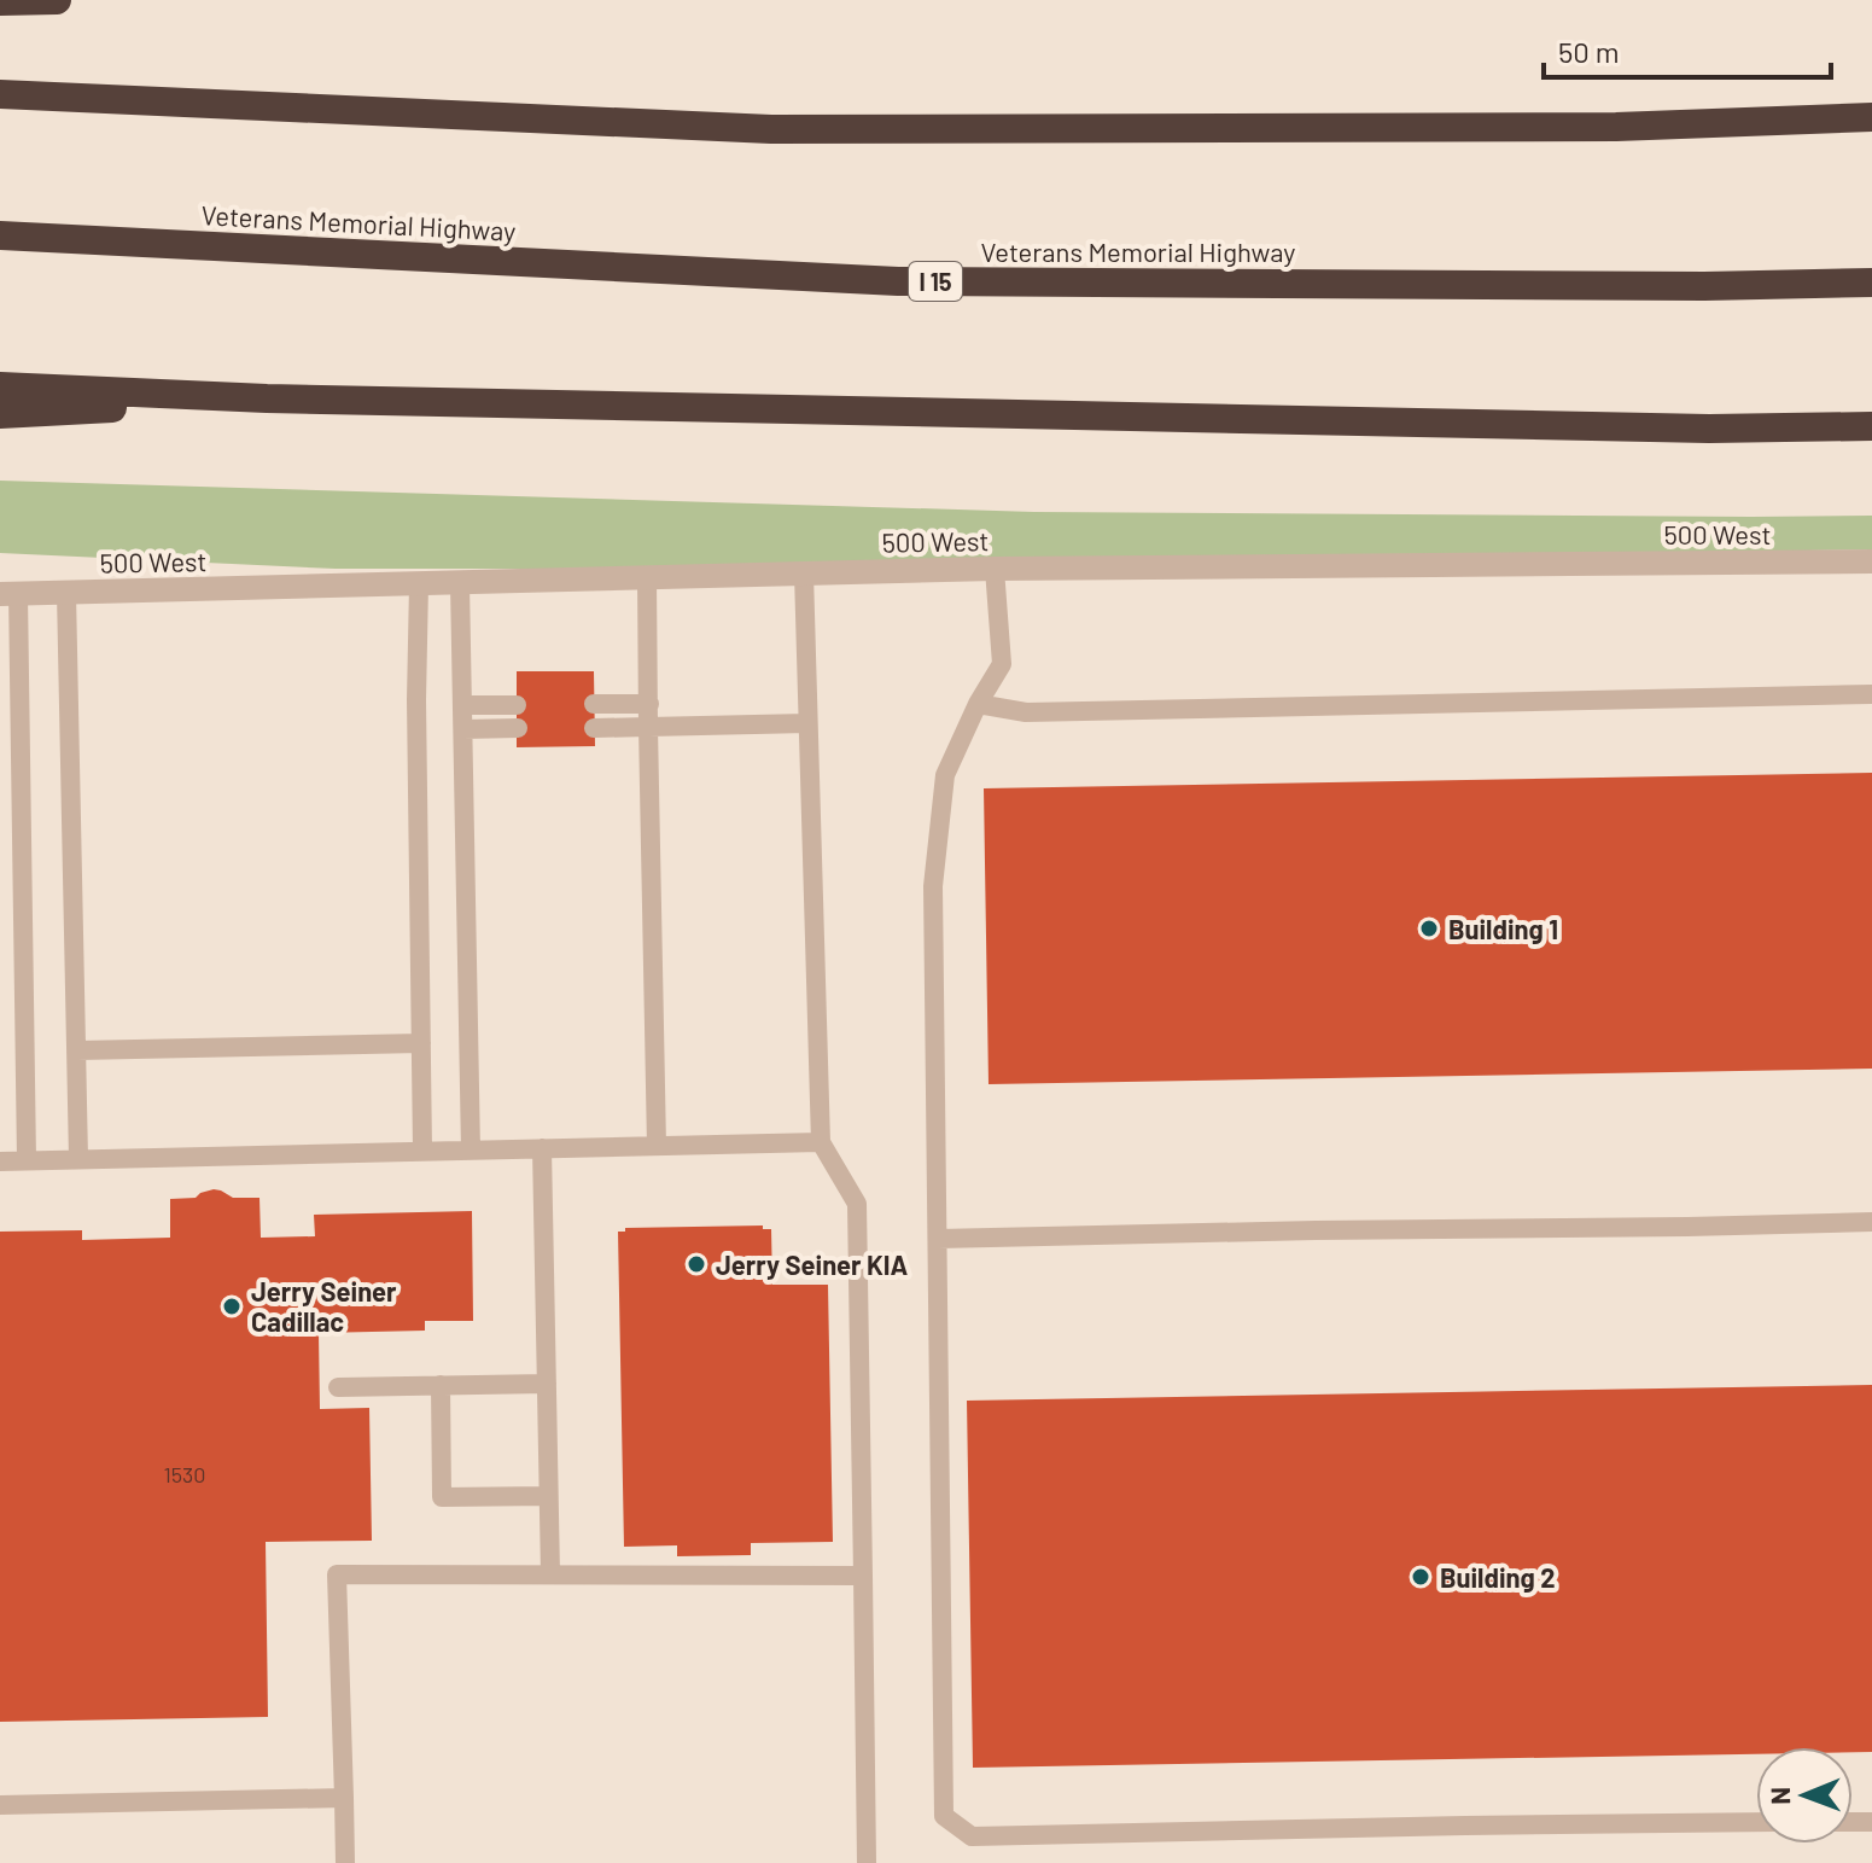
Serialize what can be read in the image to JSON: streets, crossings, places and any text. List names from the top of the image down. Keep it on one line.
{"streets":{"highway":["Veterans Memorial Highway","I 15"],"street":["500 West"]},"places":["Building 1","Jerry Seiner KIA","Jerry Seiner Cadillac","Building 2"],"house_numbers":["1530"],"scale_bar":"50 m","north":"left"}
